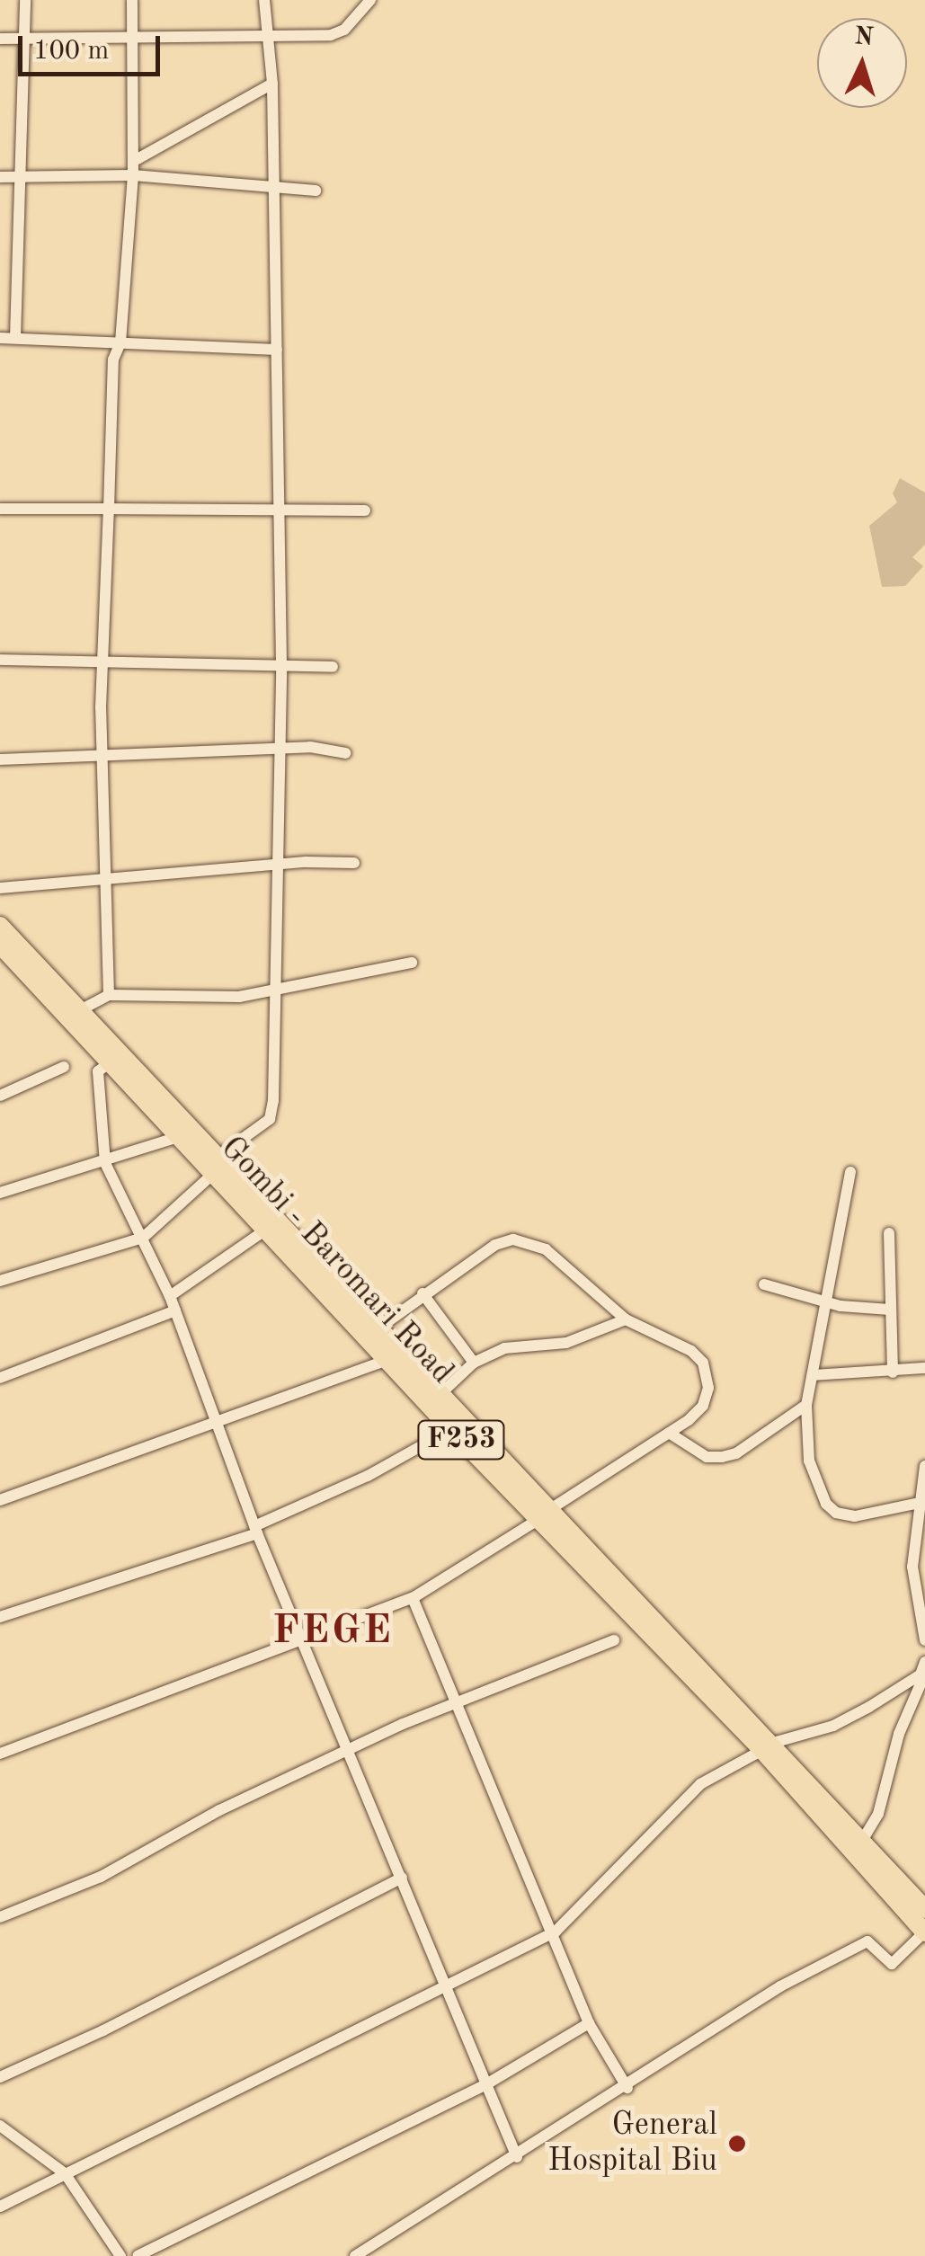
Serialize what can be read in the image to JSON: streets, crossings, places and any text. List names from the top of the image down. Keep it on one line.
{"streets":{"main road":["Gombi - Baromari Road","F253"]},"districts":["FEGE"],"places":["General Hospital Biu"],"scale_bar":"100 m","north":"top"}
